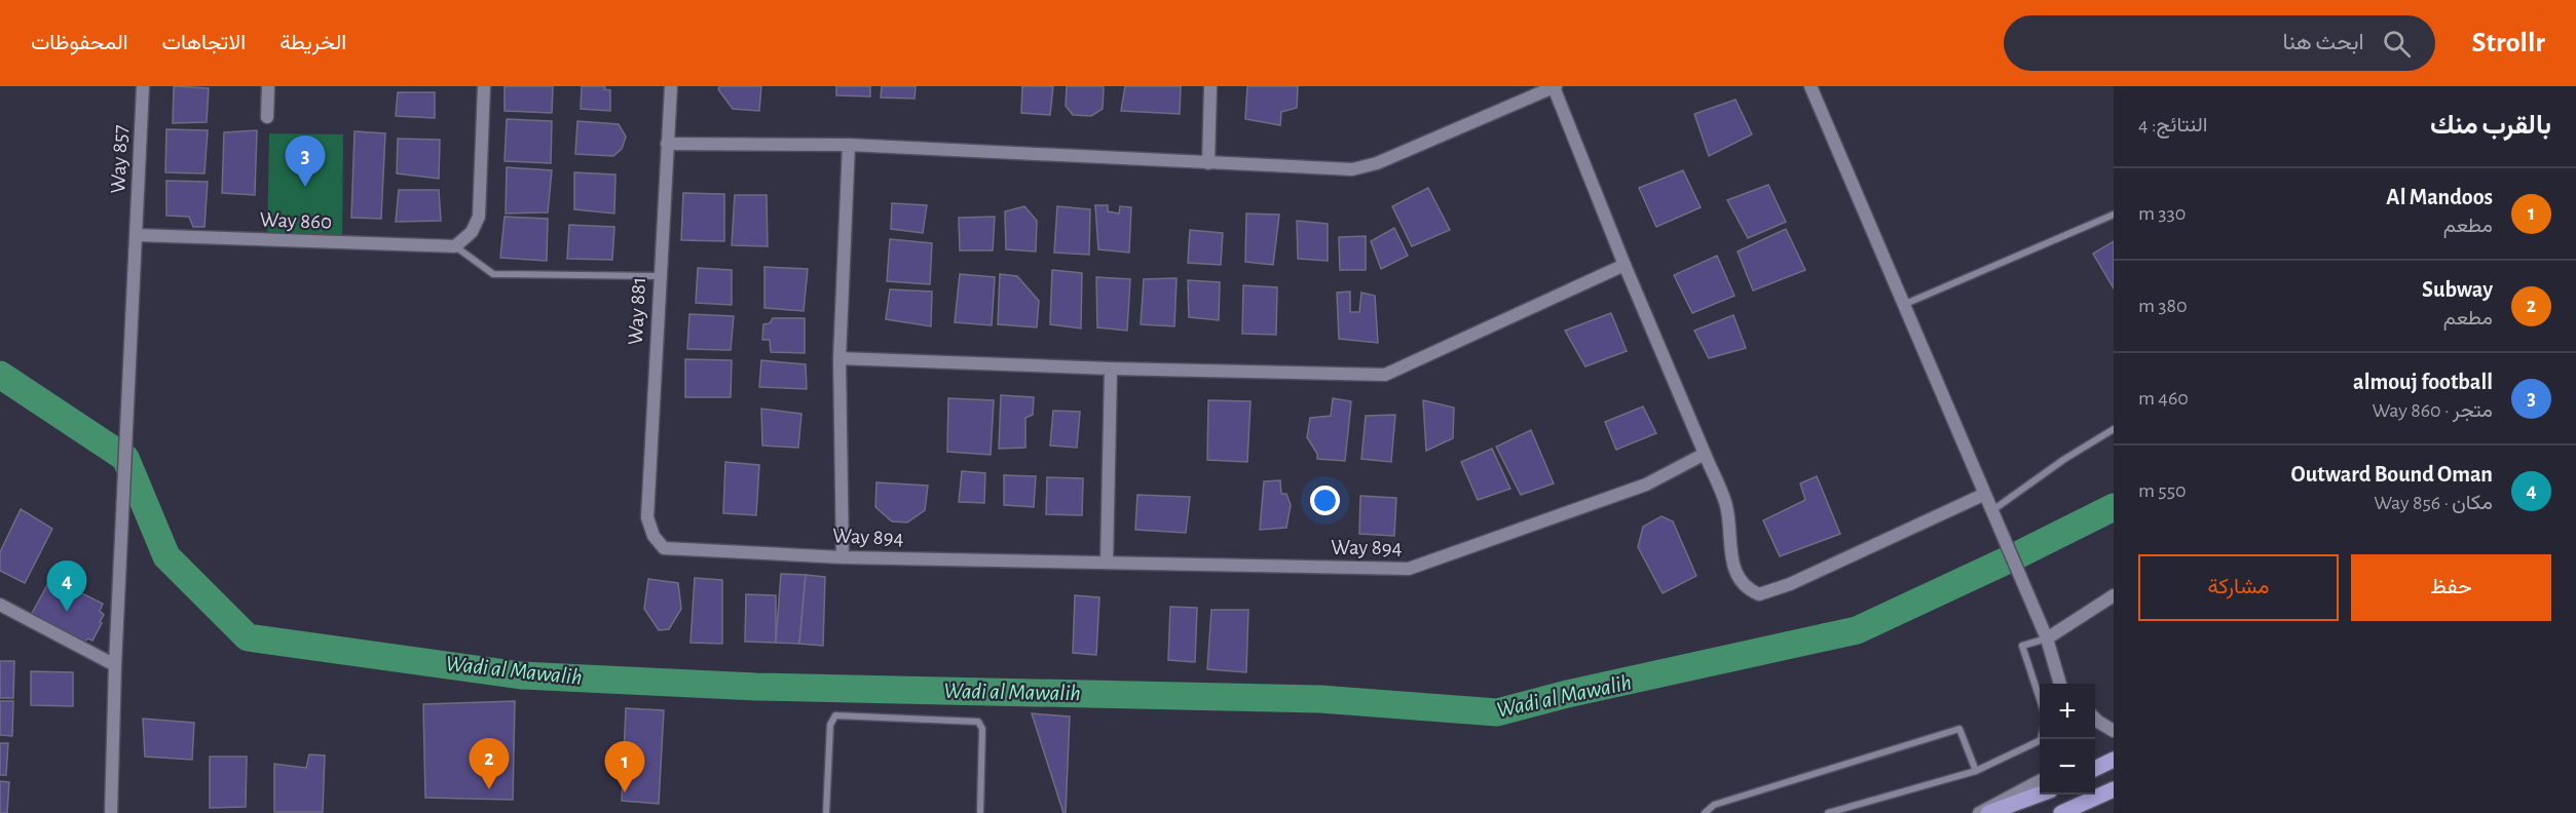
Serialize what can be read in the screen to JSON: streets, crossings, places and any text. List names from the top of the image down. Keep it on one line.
{"streets":{"street":["Way 857","Way 860","Way 881","Way 894"]},"crossings":[["Way 857","Way 860"],["Way 881","Way 894"]],"water":["Wadi al Mawalih"],"page":{"header":"Strollr","search":"ابحث هنا","nav":["الخريطة","الاتجاهات","المحفوظات"],"heading":["بالقرب منك","النتائج: 4"],"pins":["3","4","2","1"],"list":[{"mark":"1","name":"Al Mandoos","note":"مطعم","value":"330 m"},{"mark":"2","name":"Subway","note":"مطعم","value":"380 m"},{"mark":"3","name":"almouj football","note":"متجر · Way 860","value":"460 m"},{"mark":"4","name":"Outward Bound Oman","note":"مكان · Way 856","value":"550 m"}],"buttons":["حفظ","مشاركة"],"map_buttons":["+","−"]}}
